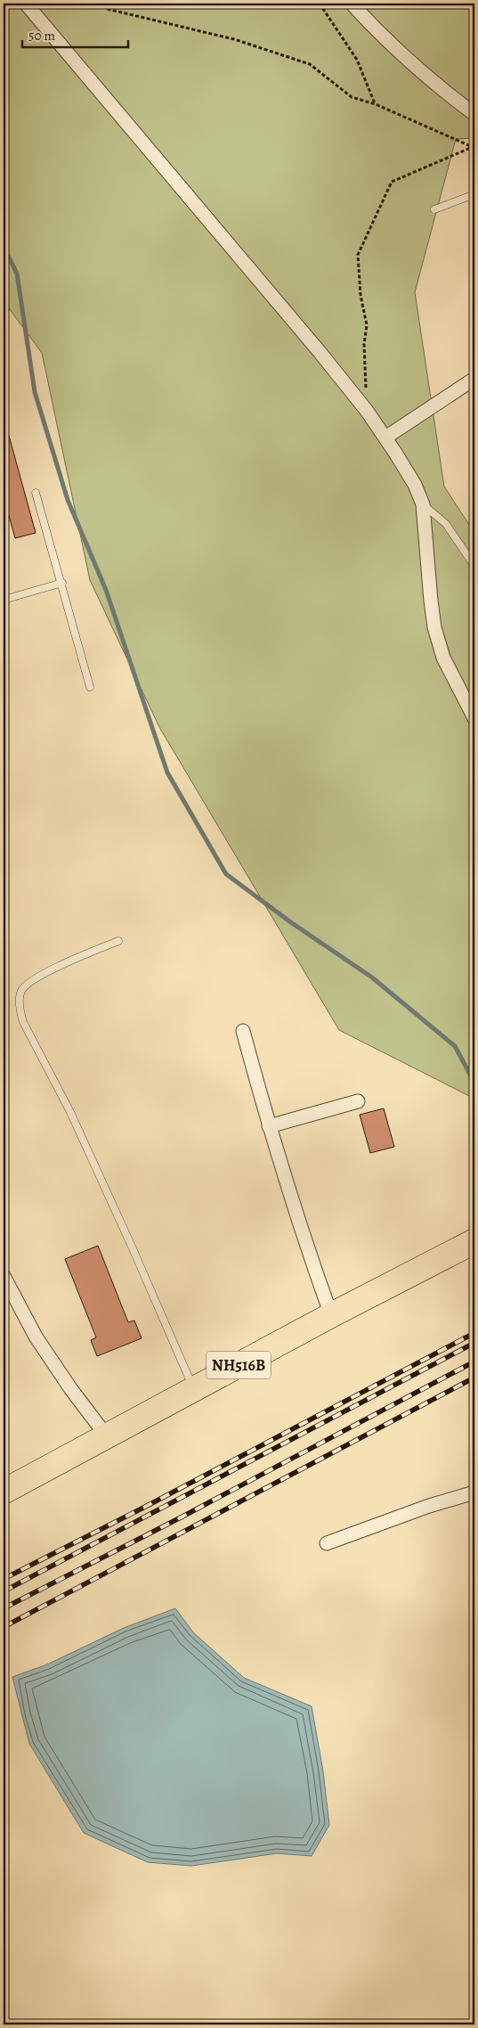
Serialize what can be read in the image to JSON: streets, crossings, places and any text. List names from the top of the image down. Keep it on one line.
{"streets":{"highway":["NH516B"]},"scale_bar":"50 m"}
